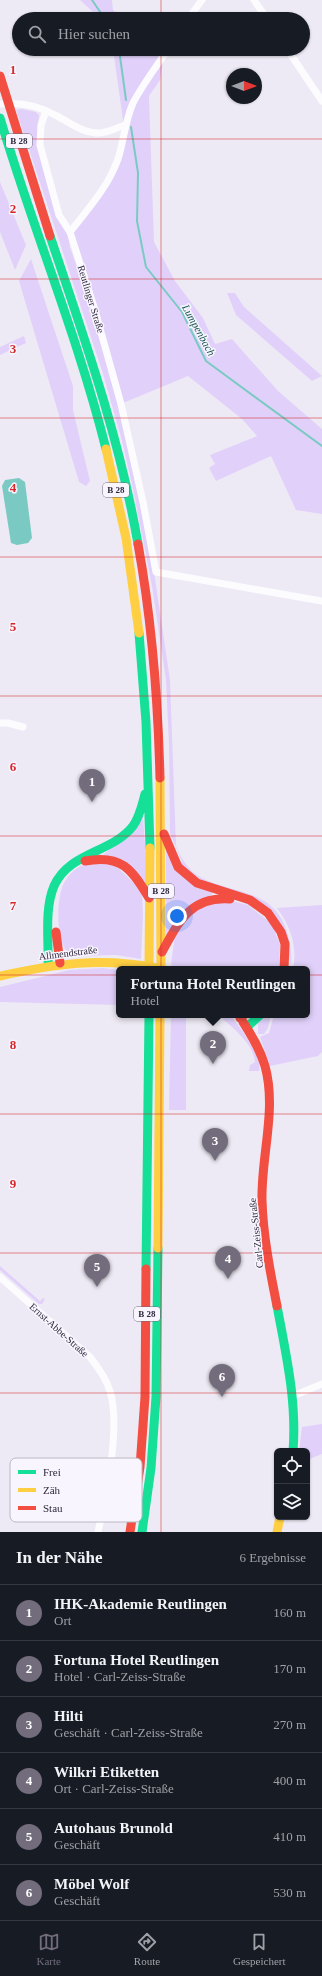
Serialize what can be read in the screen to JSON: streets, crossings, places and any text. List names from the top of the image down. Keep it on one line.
{"streets":{"main road":["B 28","Allmendstraße","Carl-Zeiss-Straße"],"street":["Reutlinger Straße","Ernst-Abbe-Straße"]},"water":["Lumpenbach"],"legend":["Frei","Zäh","Stau"],"north":"right","page":{"search":"Hier suchen","pins":["1","2","3","4","5","6"],"popup":["Fortuna Hotel Reutlingen","Hotel"],"heading":["In der Nähe","6 Ergebnisse"],"list":[{"mark":"1","name":"IHK-Akademie Reutlingen","note":"Ort","value":"160 m"},{"mark":"2","name":"Fortuna Hotel Reutlingen","note":"Hotel · Carl-Zeiss-Straße","value":"170 m"},{"mark":"3","name":"Hilti","note":"Geschäft · Carl-Zeiss-Straße","value":"270 m"},{"mark":"4","name":"Wilkri Etiketten","note":"Ort · Carl-Zeiss-Straße","value":"400 m"},{"mark":"5","name":"Autohaus Brunold","note":"Geschäft","value":"410 m"},{"mark":"6","name":"Möbel Wolf","note":"Geschäft","value":"530 m"}],"nav":["Karte","Route","Gespeichert"]},"grid":{"rows":["1","2","3","4","5","6","7","8","9"]}}
